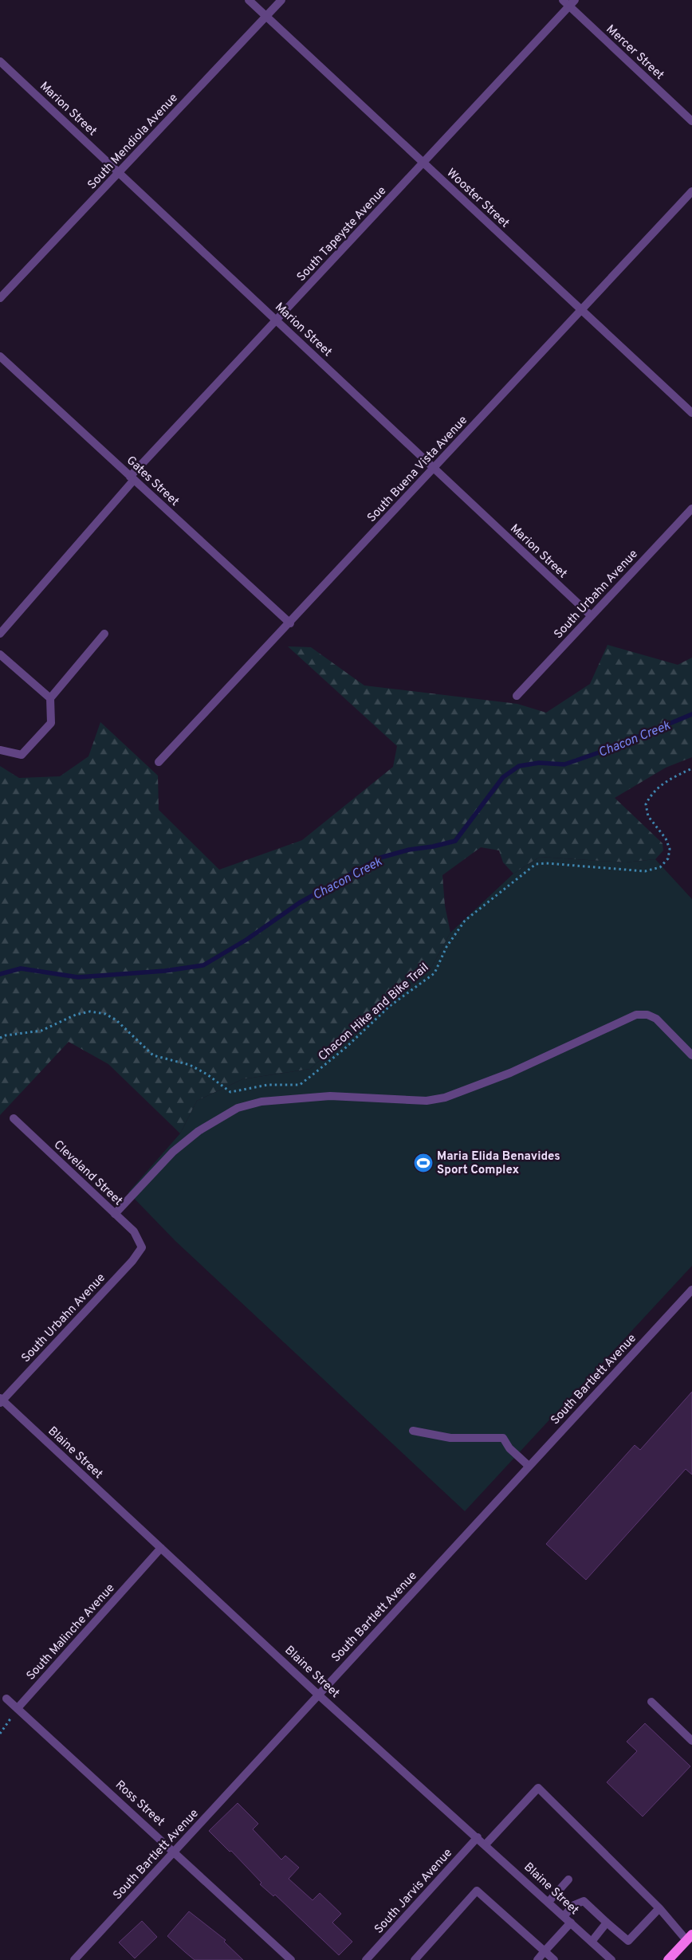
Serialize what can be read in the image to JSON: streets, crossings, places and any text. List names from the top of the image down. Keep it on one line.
{"streets":{"street":["Mercer Street","Marion Street","South Mendiola Avenue","Wooster Street","South Tapeyste Avenue","South Buena Vista Avenue","Gates Street","South Urbahn Avenue","Cleveland Street","South Bartlett Avenue","Blaine Street","South Malinche Avenue","Ross Street","South Jarvis Avenue"],"path":["Chacon Hike and Bike Trail"]},"crossings":[["Mercer Street","South Tapeyste Avenue"],["Marion Street","South Mendiola Avenue"],["Marion Street","South Tapeyste Avenue"],["Marion Street","South Buena Vista Avenue"],["Marion Street","South Urbahn Avenue"],["South Mendiola Avenue","Wooster Street"],["Wooster Street","South Tapeyste Avenue"],["Wooster Street","South Buena Vista Avenue"],["South Tapeyste Avenue","Gates Street"],["South Buena Vista Avenue","Gates Street"],["South Urbahn Avenue","Cleveland Street"],["South Urbahn Avenue","Blaine Street"],["South Bartlett Avenue","Blaine Street"],["South Bartlett Avenue","Ross Street"],["Blaine Street","South Malinche Avenue"],["Blaine Street","South Jarvis Avenue"],["South Malinche Avenue","Ross Street"]],"water":["Chacon Creek"],"places":{"sports":["Maria Elida Benavides Sport Complex"]}}
